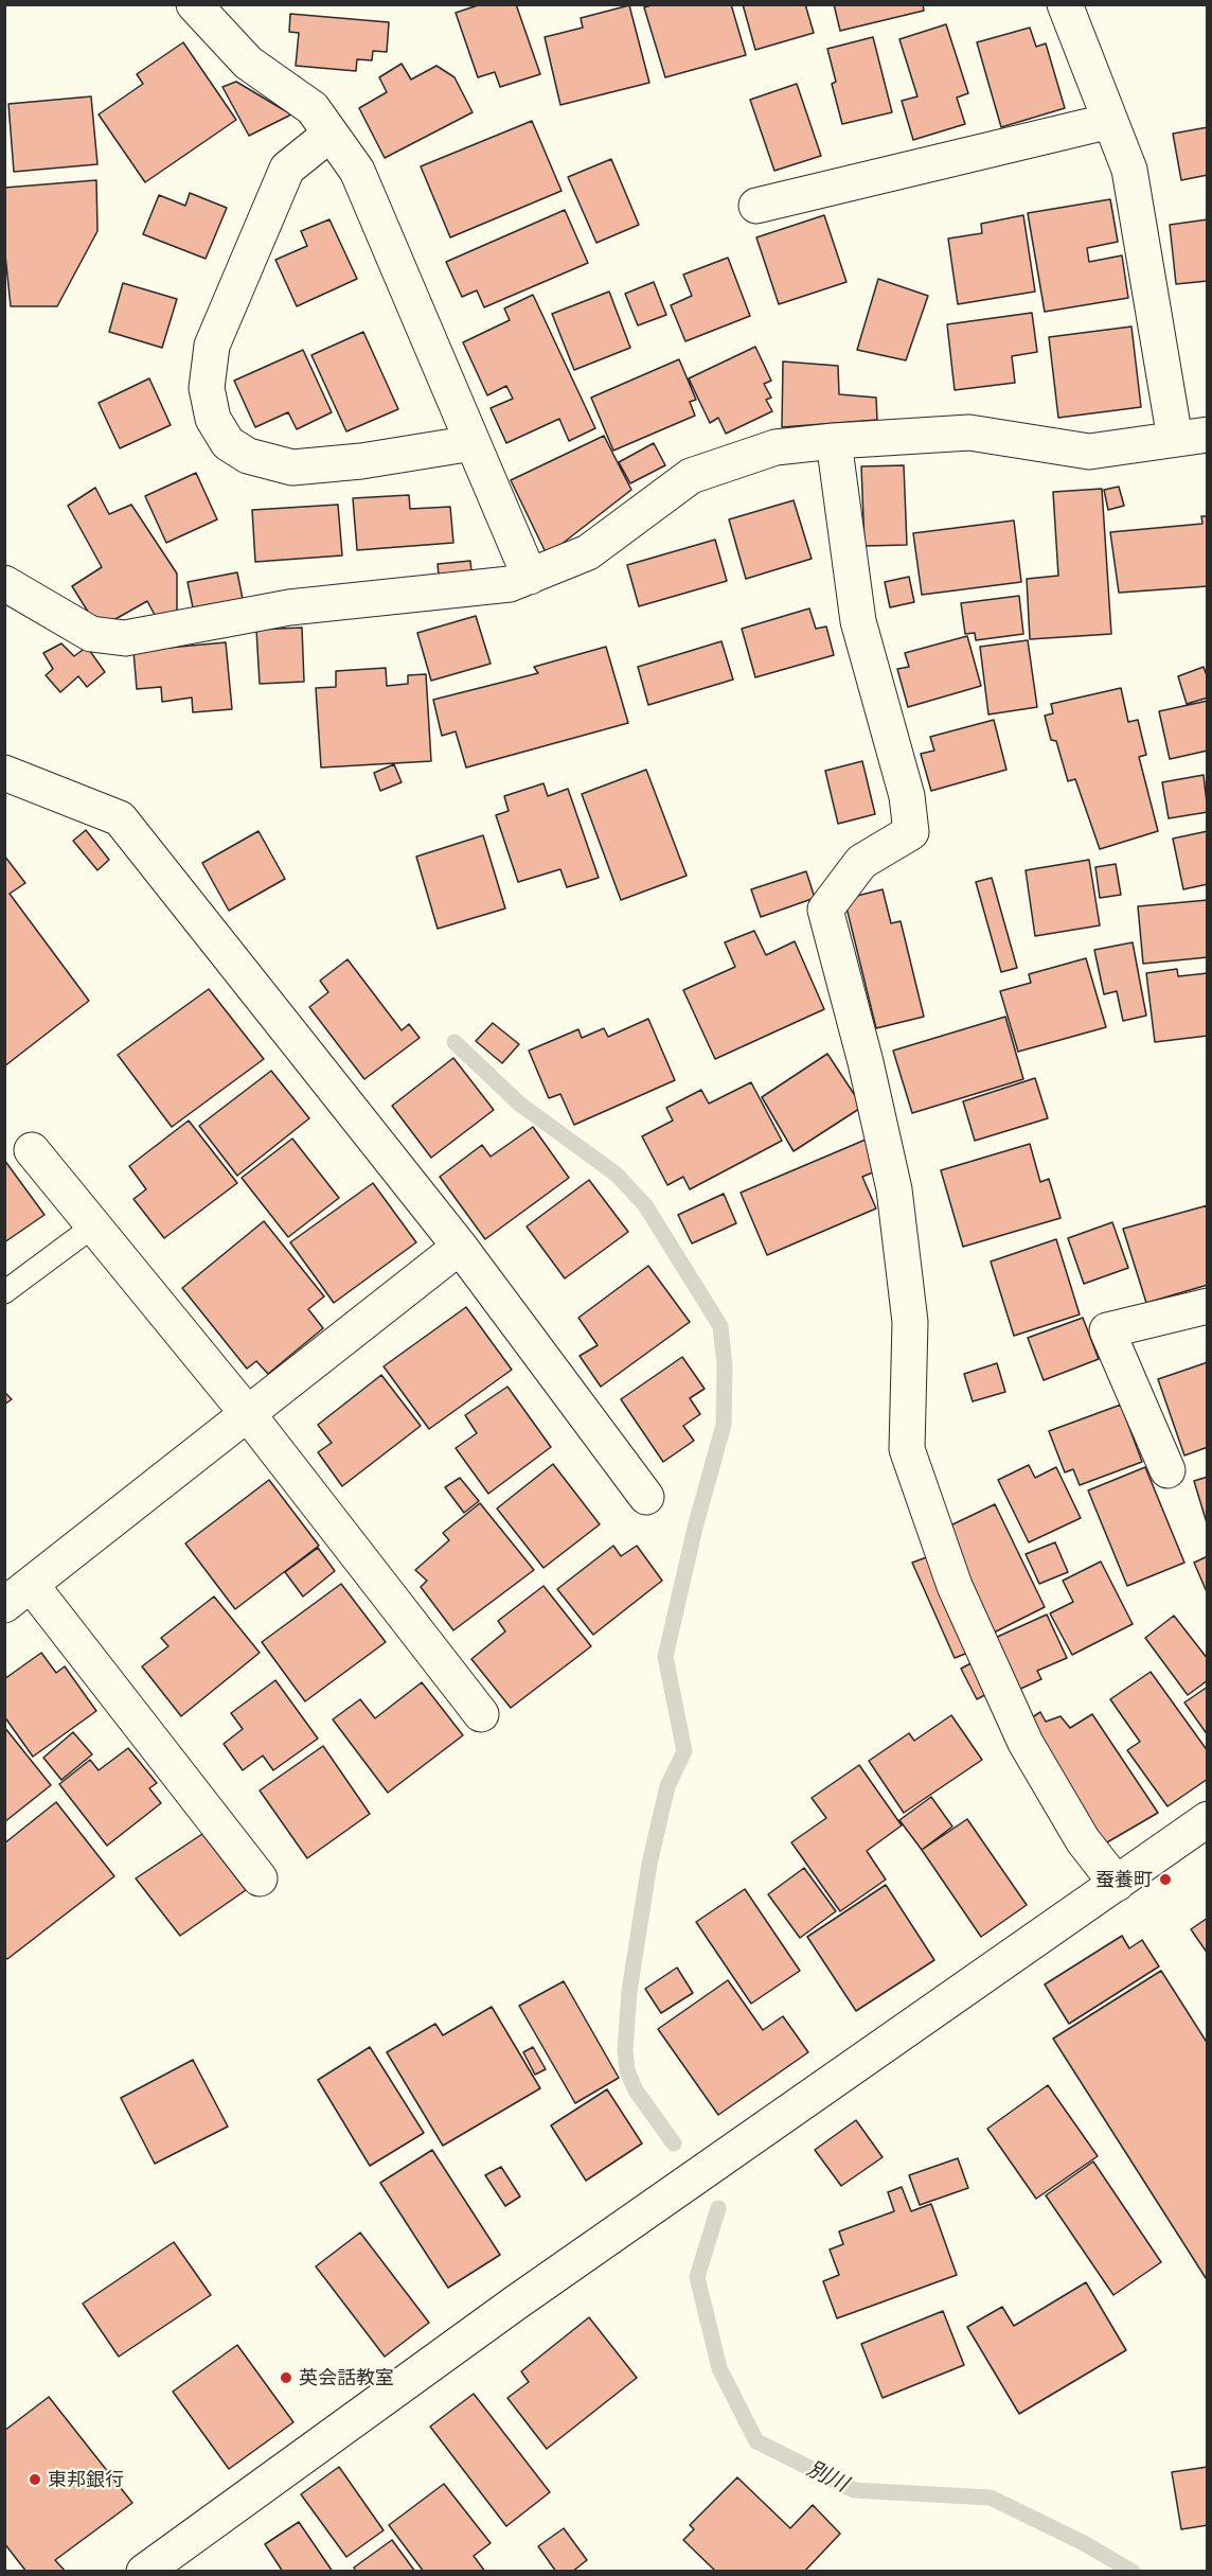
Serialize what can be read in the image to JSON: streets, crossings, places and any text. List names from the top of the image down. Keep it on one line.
{"water":["別川"],"places":["蚕養町","英会話教室","東邦銀行"]}
